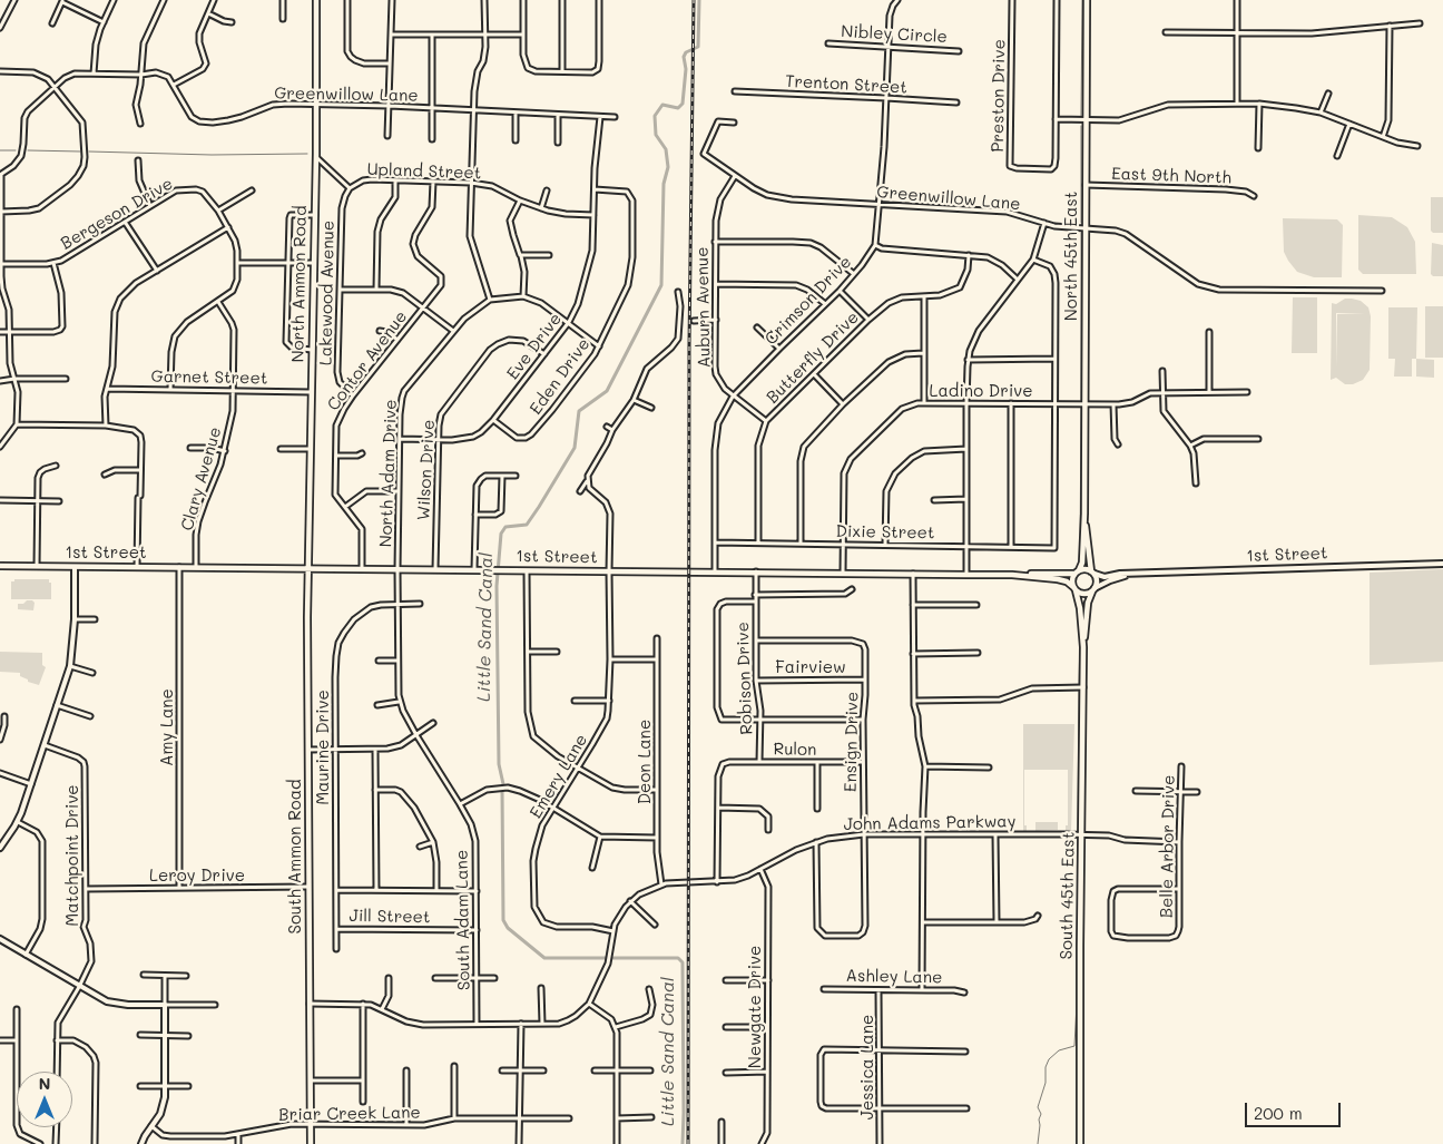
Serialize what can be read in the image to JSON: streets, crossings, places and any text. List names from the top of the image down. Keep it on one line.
{"streets":{"main road":["North 45th East","North Ammon Road","1st Street","South Ammon Road","South 45th East"],"street":["Nibley Circle","Trenton Street","Greenwillow Lane","Preston Drive","Upland Street","East 9th North","Bergeson Drive","Lakewood Avenue","Crimson Drive","Auburn Avenue","Eve Drive","Butterfly Drive","Contor Avenue","Eden Drive","Garnet Street","Ladino Drive","Wilson Drive","North Adam Drive","Clary Avenue","Dixie Street","Fairview","Robison Drive","Amy Lane","Ensign Drive","Maurine Drive","Rulon","Deon Lane","Emery Lane","John Adams Parkway","Belle Arbor Drive","Matchpoint Drive","Leroy Drive","Jill Street","South Adam Lane","Ashley Lane","Newgate Drive","Jessica Lane","Briar Creek Lane"]},"crossings":[["Greenwillow Lane","North 45th East"],["Greenwillow Lane","North Ammon Road"],["Greenwillow Lane","Auburn Avenue"],["Greenwillow Lane","Eve Drive"],["Upland Street","North Ammon Road"],["Upland Street","Lakewood Avenue"],["Upland Street","Eve Drive"],["Upland Street","Contor Avenue"],["East 9th North","North 45th East"],["North 45th East","Ladino Drive"],["North 45th East","1st Street"],["North 45th East","South 45th East"],["North Ammon Road","Garnet Street"],["North Ammon Road","1st Street"],["North Ammon Road","South Ammon Road"],["Lakewood Avenue","Contor Avenue"],["Crimson Drive","Auburn Avenue"],["Crimson Drive","Dixie Street"],["Crimson Drive","1st Street"],["Auburn Avenue","Butterfly Drive"],["Eve Drive","Eden Drive"],["Eve Drive","Wilson Drive"],["Eve Drive","North Adam Drive"],["Butterfly Drive","Dixie Street"],["Contor Avenue","1st Street"],["Garnet Street","Clary Avenue"],["Ladino Drive","Dixie Street"],["Ladino Drive","1st Street"],["Wilson Drive","1st Street"],["North Adam Drive","1st Street"],["North Adam Drive","South Adam Lane"],["Clary Avenue","1st Street"],["1st Street","Robison Drive"],["1st Street","Amy Lane"],["1st Street","Emery Lane"],["1st Street","South Ammon Road"],["1st Street","South 45th East"],["1st Street","South Adam Lane"],["Fairview","Robison Drive"],["Fairview","Ensign Drive"],["Robison Drive","Ensign Drive"],["Robison Drive","Rulon"],["Amy Lane","Leroy Drive"],["Ensign Drive","Rulon"],["Ensign Drive","John Adams Parkway"],["Maurine Drive","Jill Street"],["Maurine Drive","South Adam Lane"],["Deon Lane","John Adams Parkway"],["Emery Lane","John Adams Parkway"],["John Adams Parkway","Belle Arbor Drive"],["John Adams Parkway","South Ammon Road"],["John Adams Parkway","South 45th East"],["John Adams Parkway","South Adam Lane"],["John Adams Parkway","Newgate Drive"],["Matchpoint Drive","Leroy Drive"],["South Ammon Road","Leroy Drive"],["South Ammon Road","Briar Creek Lane"],["Jill Street","South Adam Lane"],["Ashley Lane","Jessica Lane"]],"water":["Little Sand Canal"],"scale_bar":"200 m","north":"top"}
